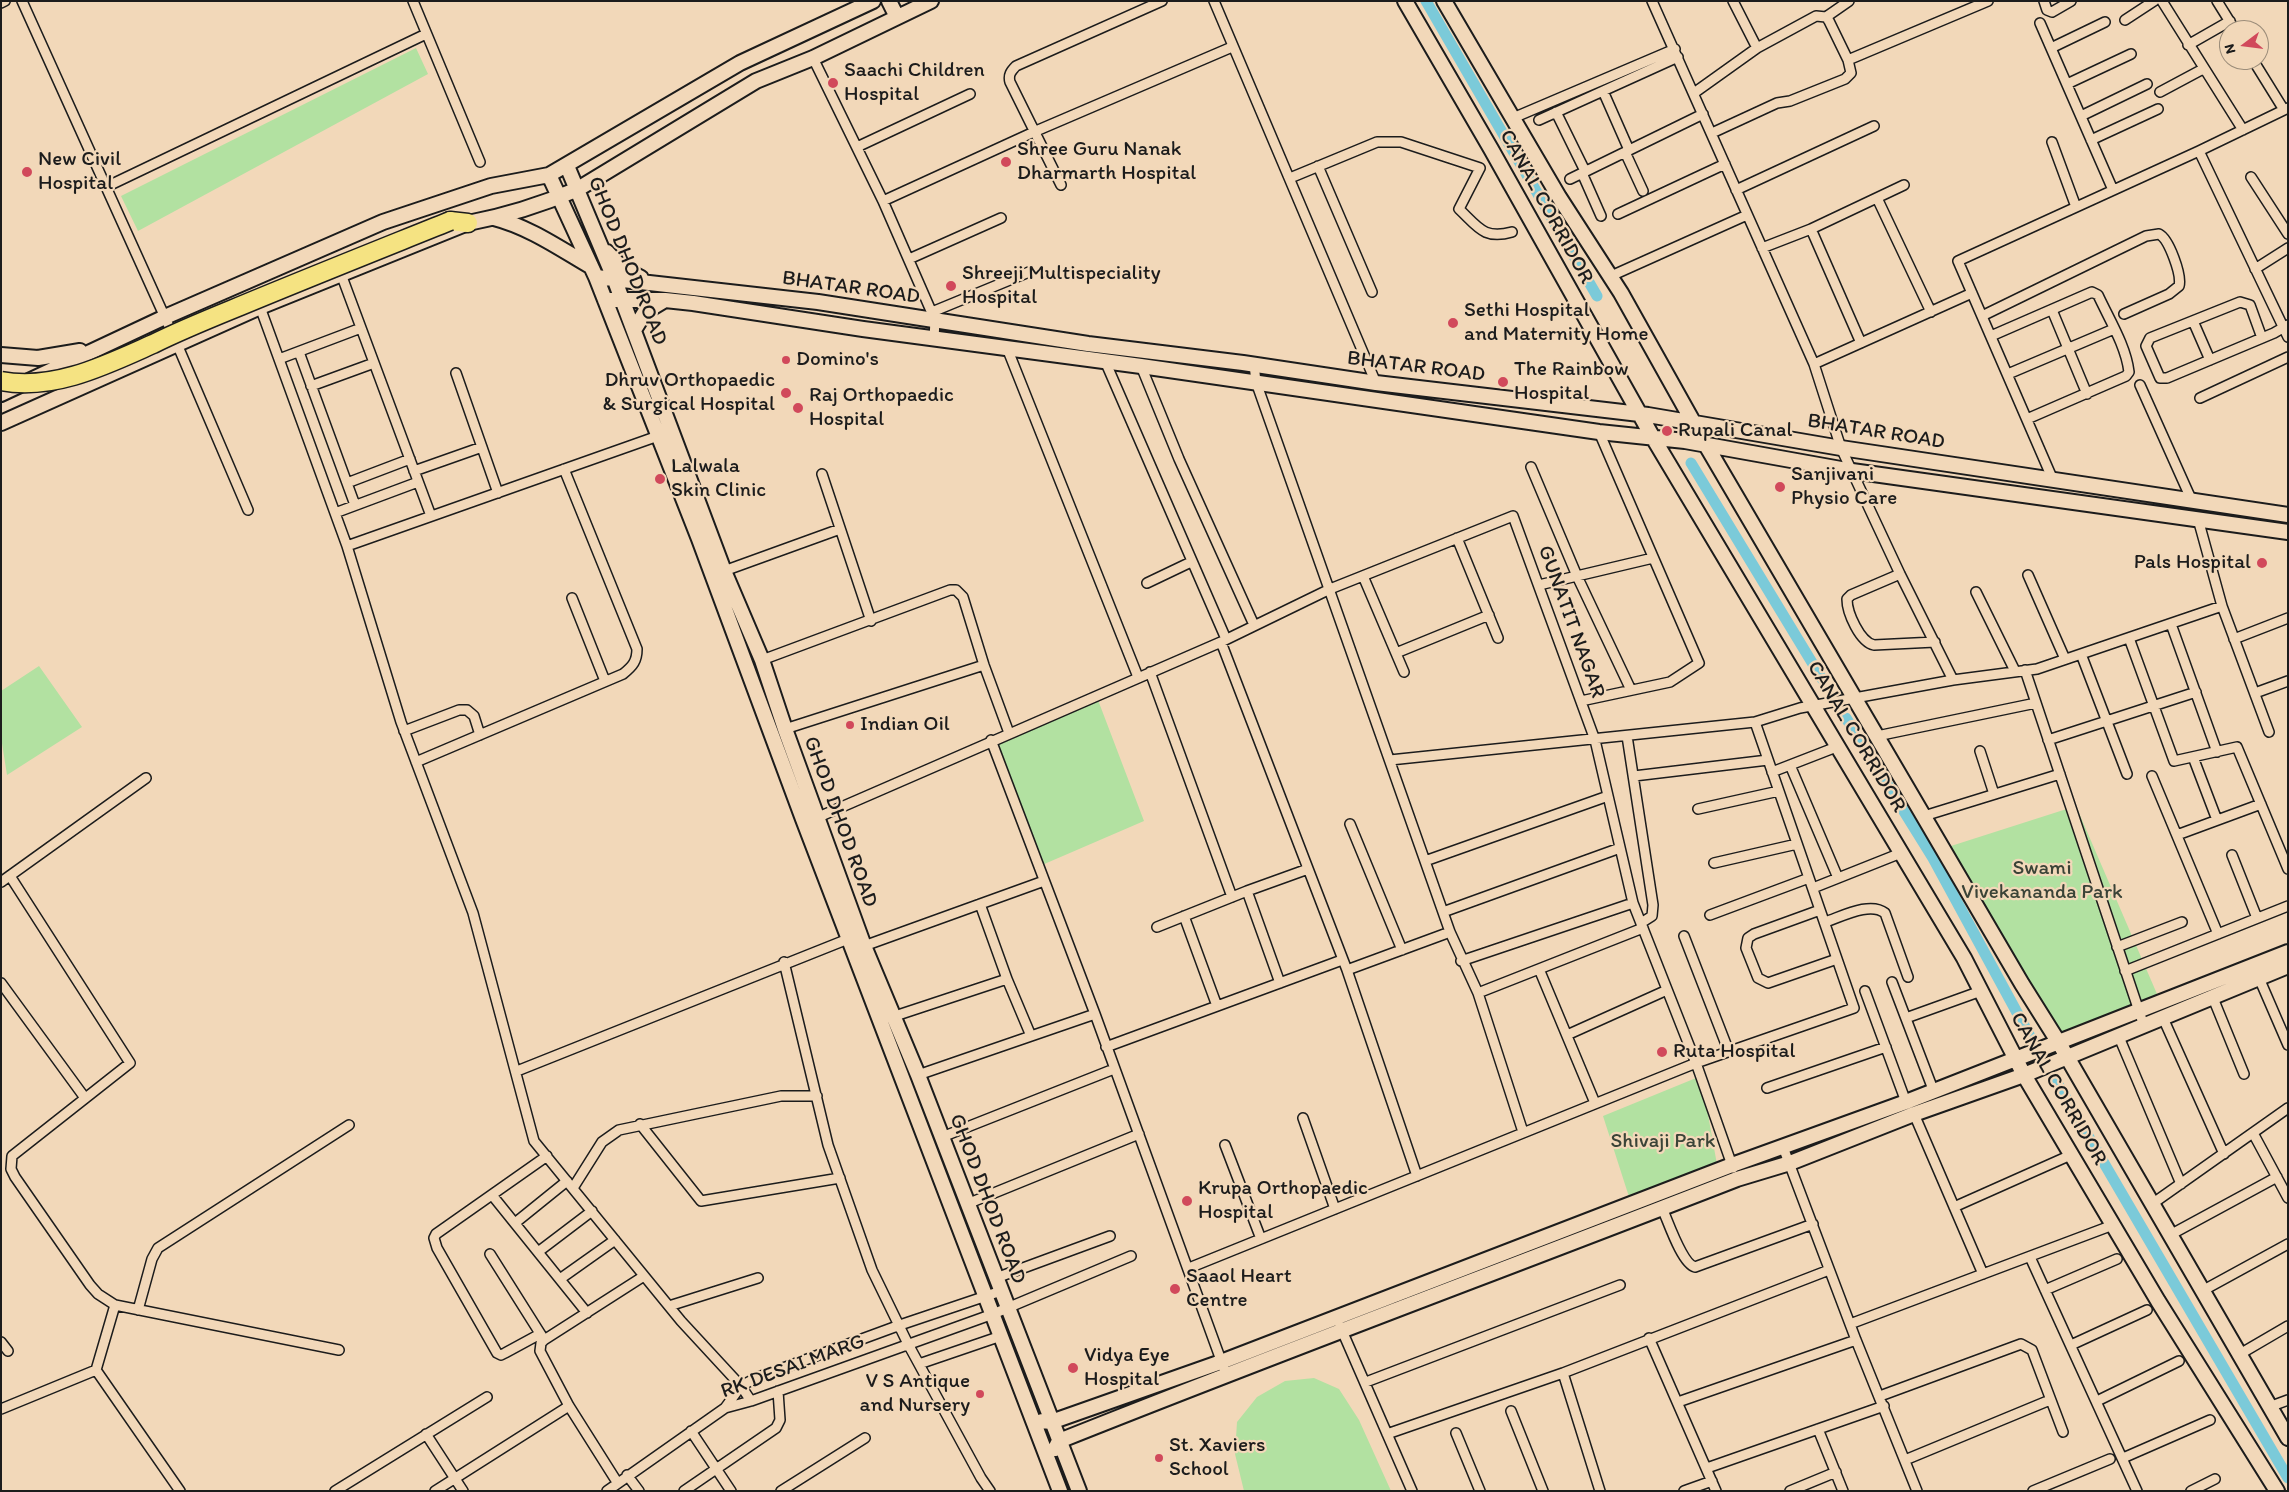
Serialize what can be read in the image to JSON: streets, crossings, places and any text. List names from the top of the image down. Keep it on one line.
{"streets":{"street":["CANAL CORRIDOR","GHOD DHOD ROAD","BHATAR ROAD","GUNATIT NAGAR","RK DESAI MARG"]},"crossings":[["CANAL CORRIDOR","BHATAR ROAD"],["GHOD DHOD ROAD","BHATAR ROAD"],["GHOD DHOD ROAD","RK DESAI MARG"]],"parks":["Swami Vivekananda Park","Shivaji Park"],"places":["Saachi Children Hospital","Shree Guru Nanak Dharmarth Hospital","New Civil Hospital","Shreeji Multispeciality Hospital","Sethi Hospital and Maternity Home","Domino's","The Rainbow Hospital","Dhruv Orthopaedic & Surgical Hospital","Raj Orthopaedic Hospital","Rupali Canal","Lalwala Skin Clinic","Sanjivani Physio Care","Pals Hospital","Indian Oil","Ruta Hospital","Krupa Orthopaedic Hospital","Saaol Heart Centre","Vidya Eye Hospital","V S Antique and Nursery","St. Xaviers School"],"north":"left"}
